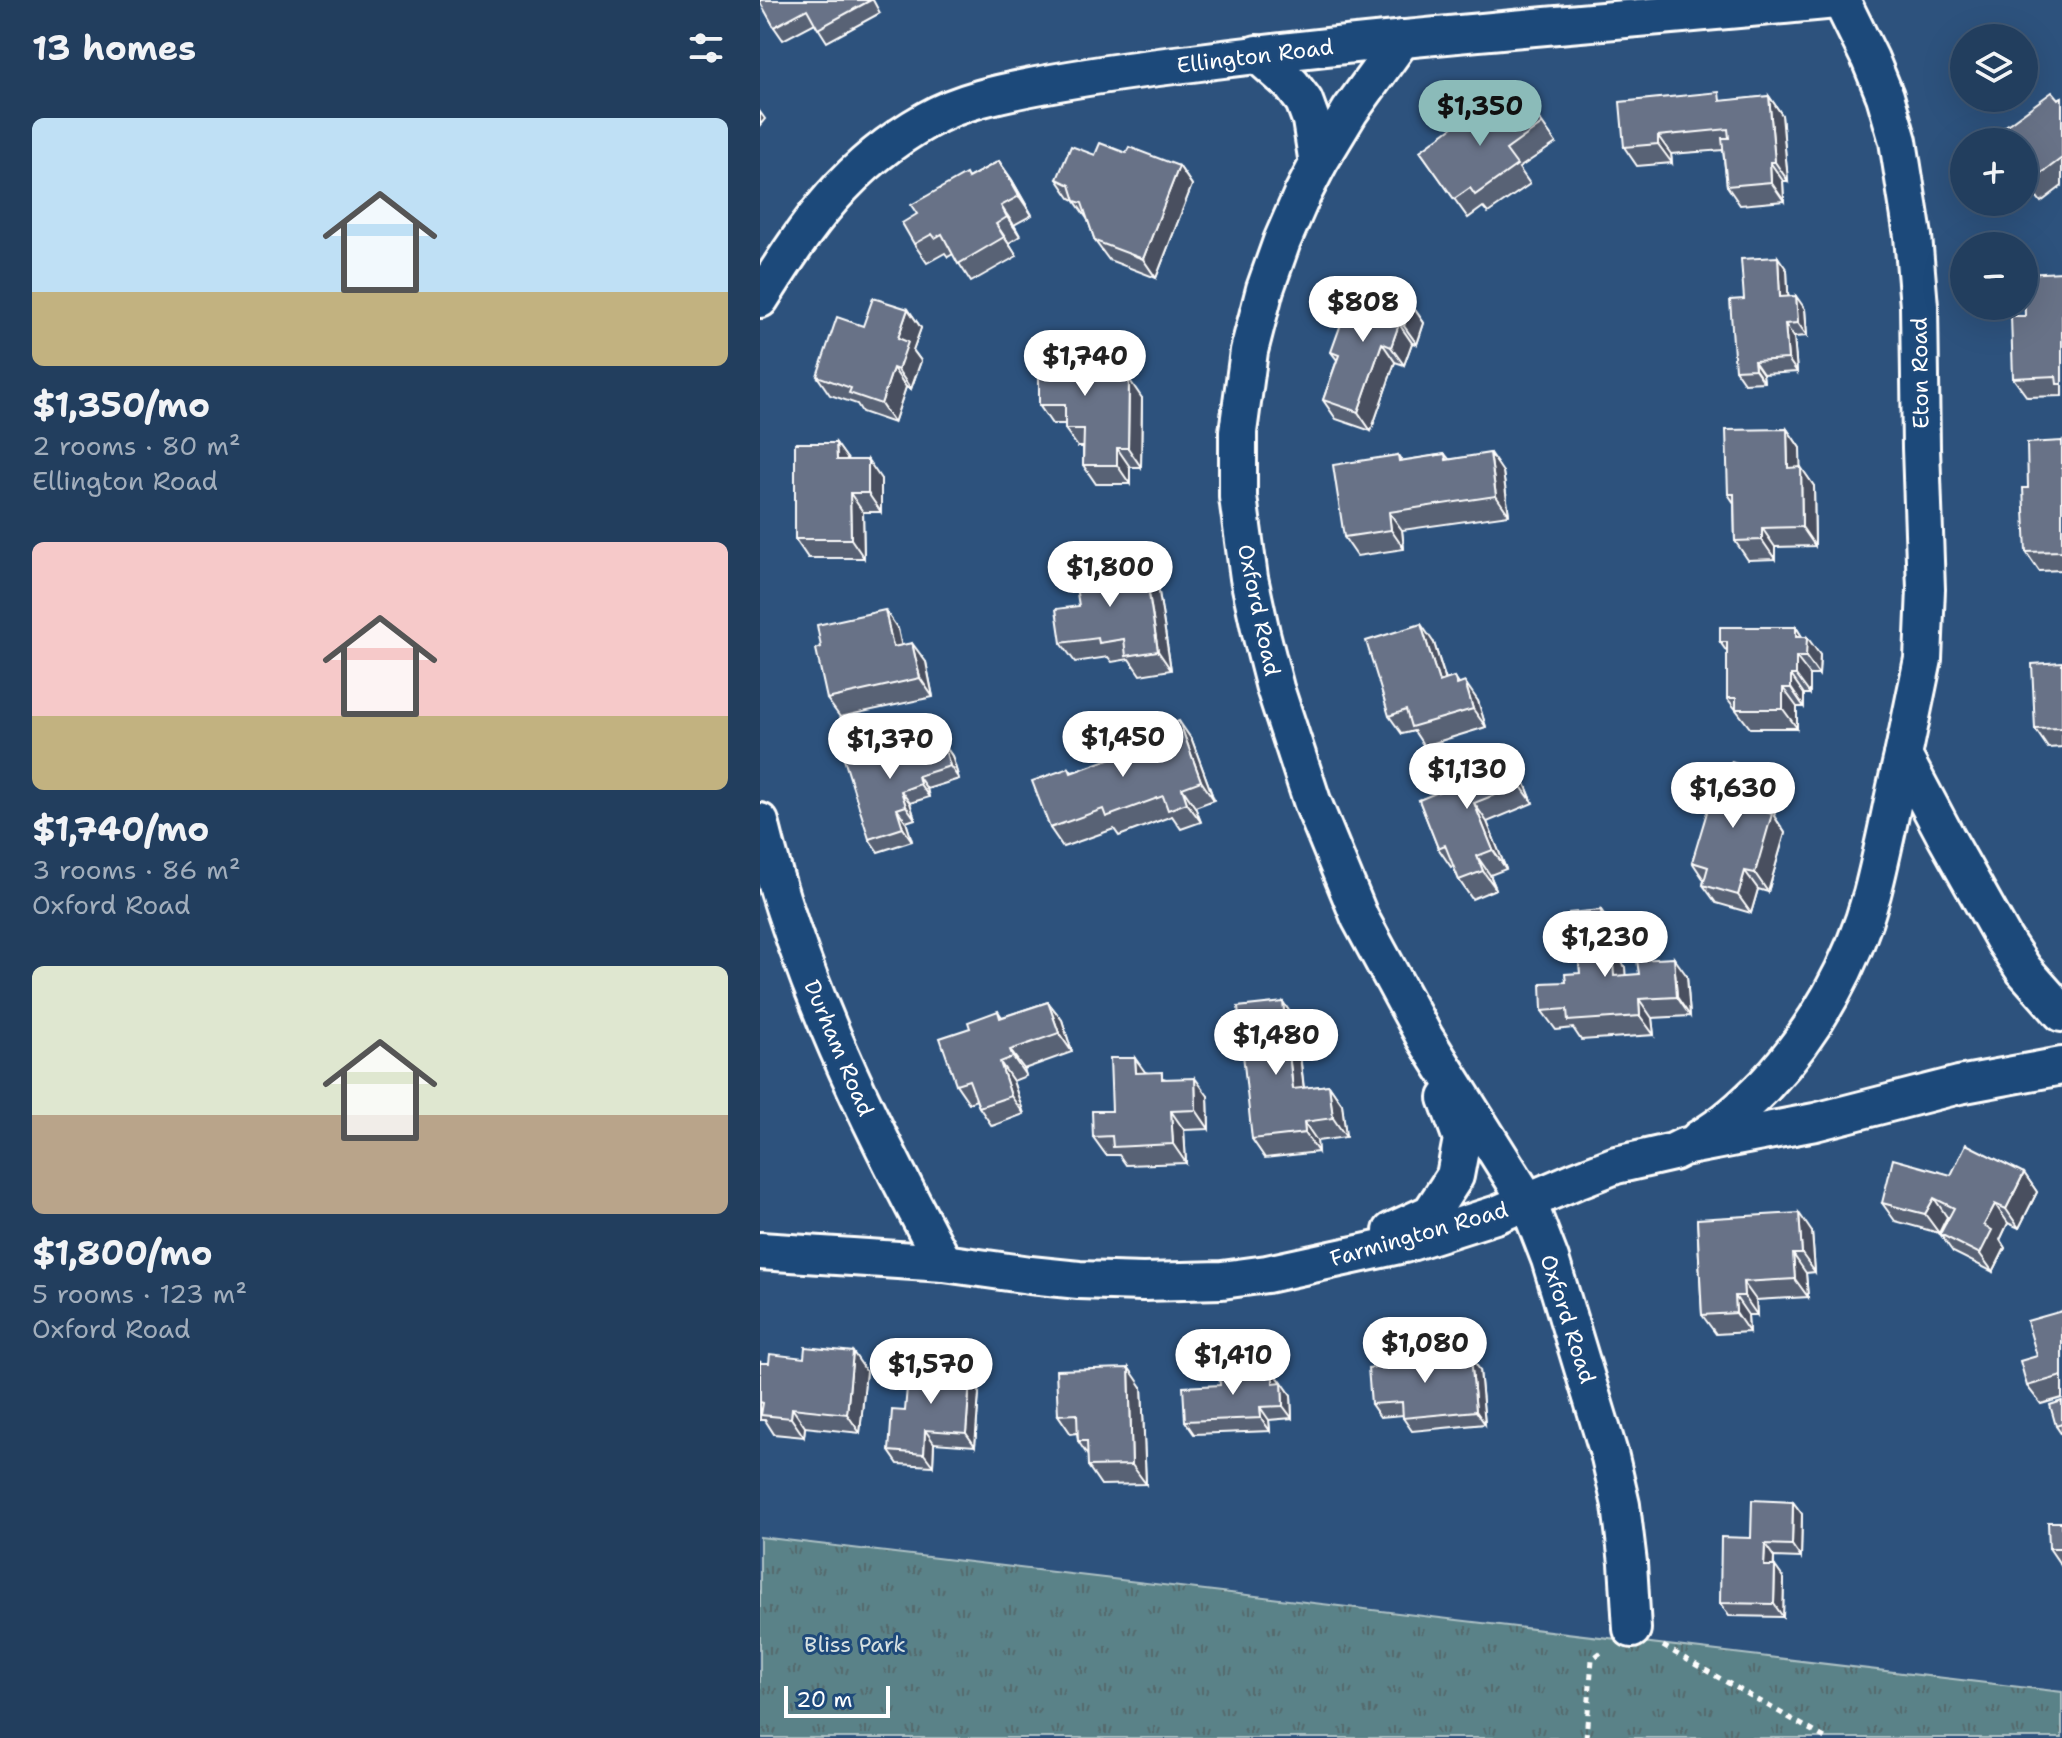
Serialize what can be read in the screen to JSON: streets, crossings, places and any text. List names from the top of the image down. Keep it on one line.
{"streets":{"street":["Ellington Road","Eton Road","Oxford Road","Durham Road","Farmington Road"]},"crossings":[["Ellington Road","Eton Road"],["Ellington Road","Oxford Road"],["Eton Road","Farmington Road"],["Oxford Road","Farmington Road"],["Durham Road","Farmington Road"]],"parks":["Bliss Park"],"scale_bar":"20 m","page":{"heading":"13 homes","map_buttons":["+","−"],"price":["$1,350","$808","$1,740","$1,800","$1,450","$1,370","$1,130","$1,630","$1,230","$1,480","$1,080","$1,410","$1,570"],"list":[{"name":"$1,350/mo","note":"2 rooms · 80 m² · Ellington Road"},{"name":"$1,740/mo","note":"3 rooms · 86 m² · Oxford Road"},{"name":"$1,800/mo","note":"5 rooms · 123 m² · Oxford Road"}],"scale":"20 m"}}
